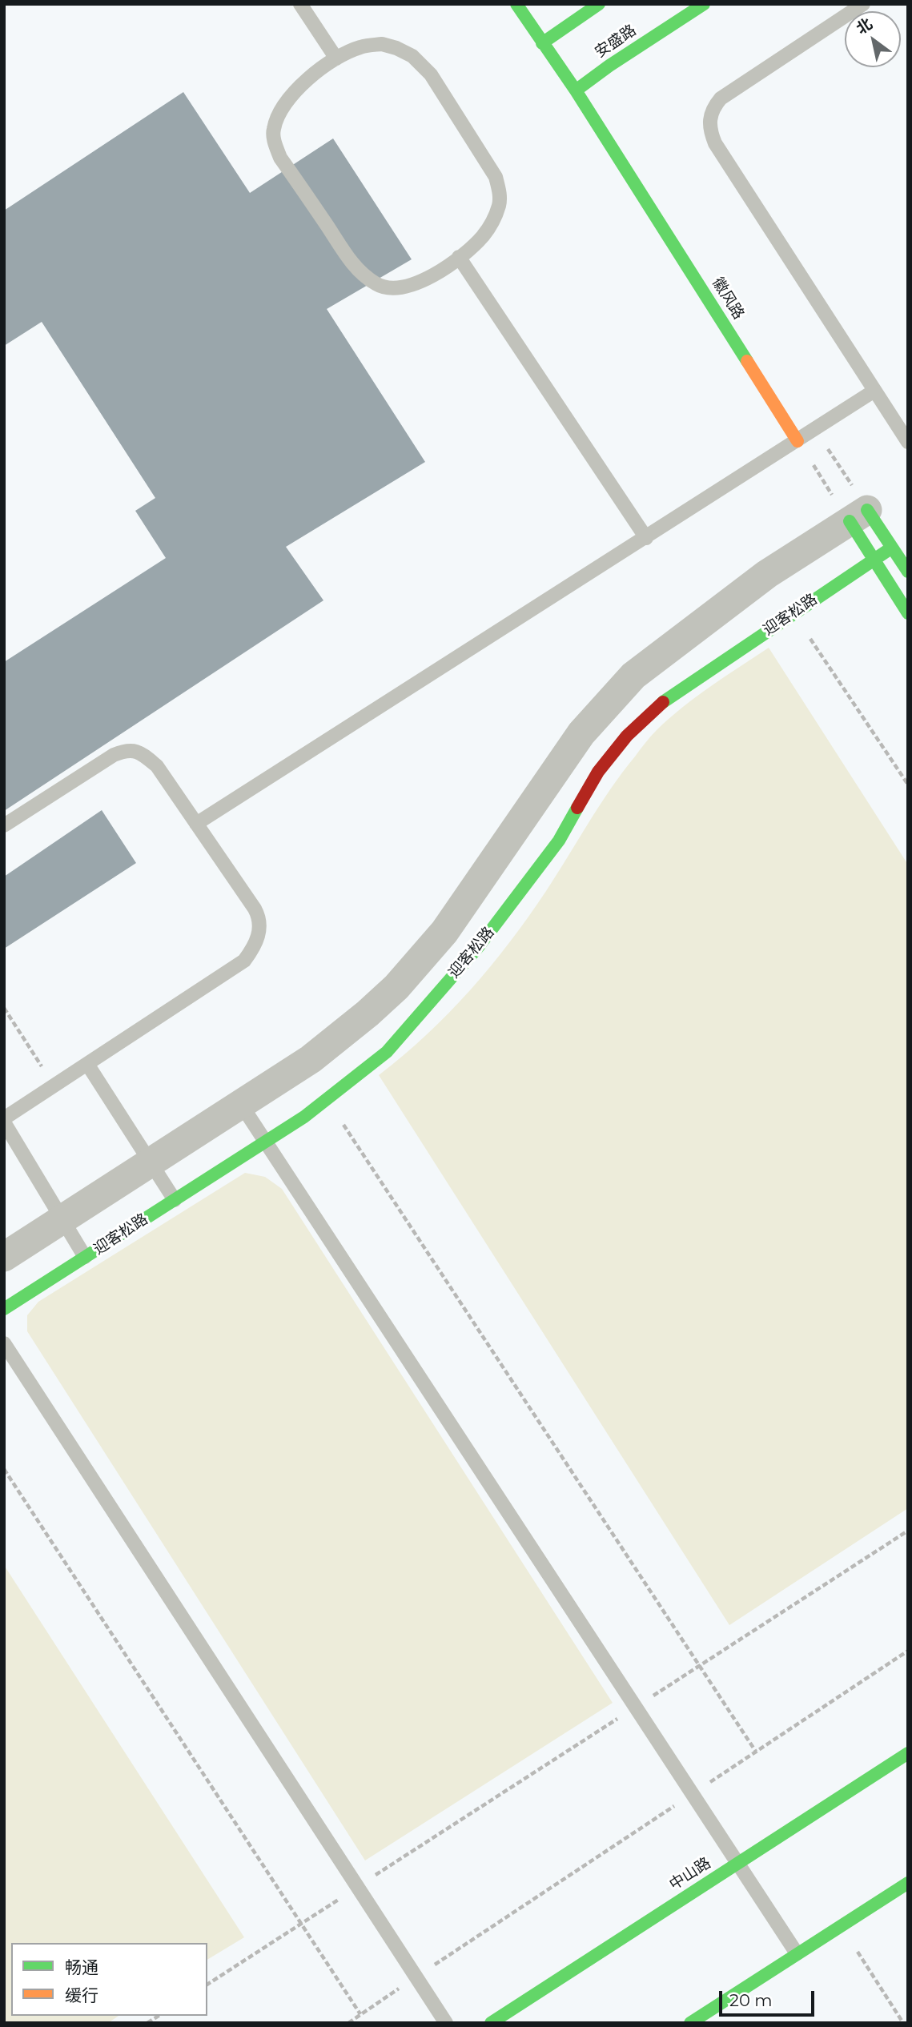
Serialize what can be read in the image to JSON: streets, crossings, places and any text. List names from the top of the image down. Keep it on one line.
{"streets":{"street":["安盛路","徽风路","迎客松路","中山路"]},"crossings":[["安盛路","徽风路"]],"legend":["畅通","缓行"],"scale_bar":"20 m","north":"top left"}
